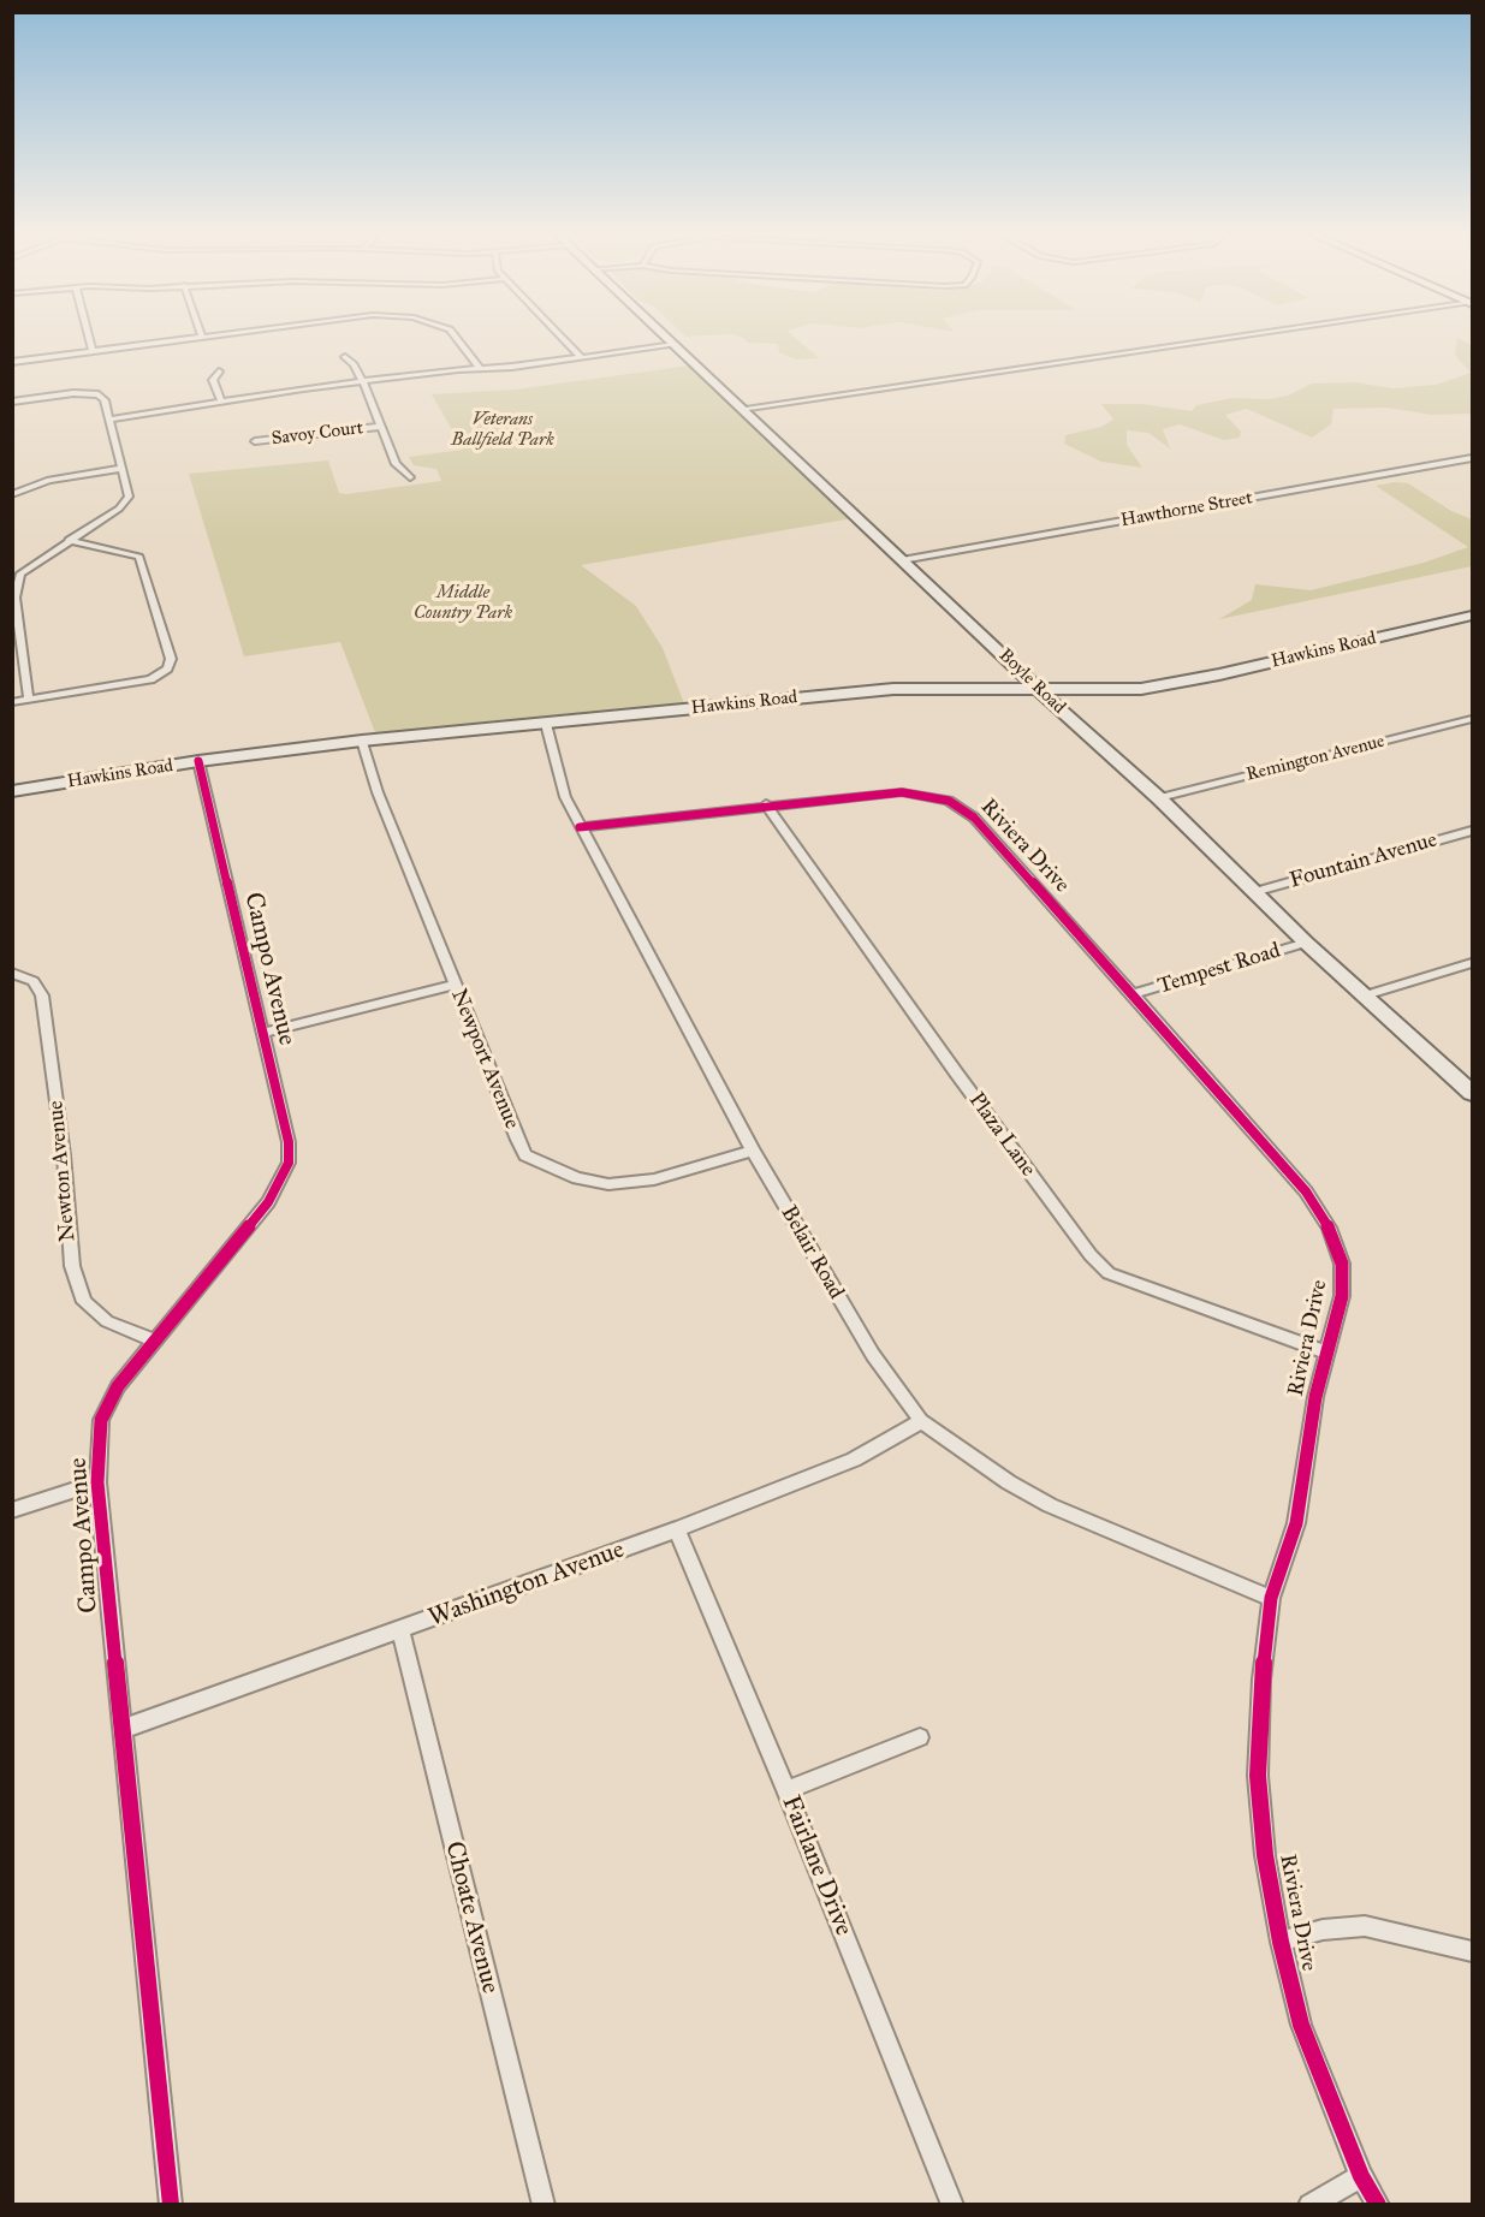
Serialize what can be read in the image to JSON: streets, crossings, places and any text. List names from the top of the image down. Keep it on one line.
{"streets":{"street":["Savoy Court","Hawthorne Street","Hawkins Road","Boyle Road","Remington Avenue","Riviera Drive","Fountain Avenue","Campo Avenue","Tempest Road","Newport Avenue","Plaza Lane","Newton Avenue","Belair Road","Washington Avenue","Fairlane Drive","Choate Avenue"]},"crossings":[["Hawthorne Street","Boyle Road"],["Hawkins Road","Boyle Road"],["Hawkins Road","Campo Avenue"],["Hawkins Road","Newport Avenue"],["Hawkins Road","Belair Road"],["Boyle Road","Remington Avenue"],["Boyle Road","Fountain Avenue"],["Boyle Road","Tempest Road"],["Riviera Drive","Tempest Road"],["Riviera Drive","Plaza Lane"],["Riviera Drive","Belair Road"],["Campo Avenue","Newton Avenue"],["Campo Avenue","Washington Avenue"],["Newport Avenue","Belair Road"],["Belair Road","Washington Avenue"],["Washington Avenue","Fairlane Drive"],["Washington Avenue","Choate Avenue"]],"parks":["Veterans Ballfield Park","Middle Country Park"]}
